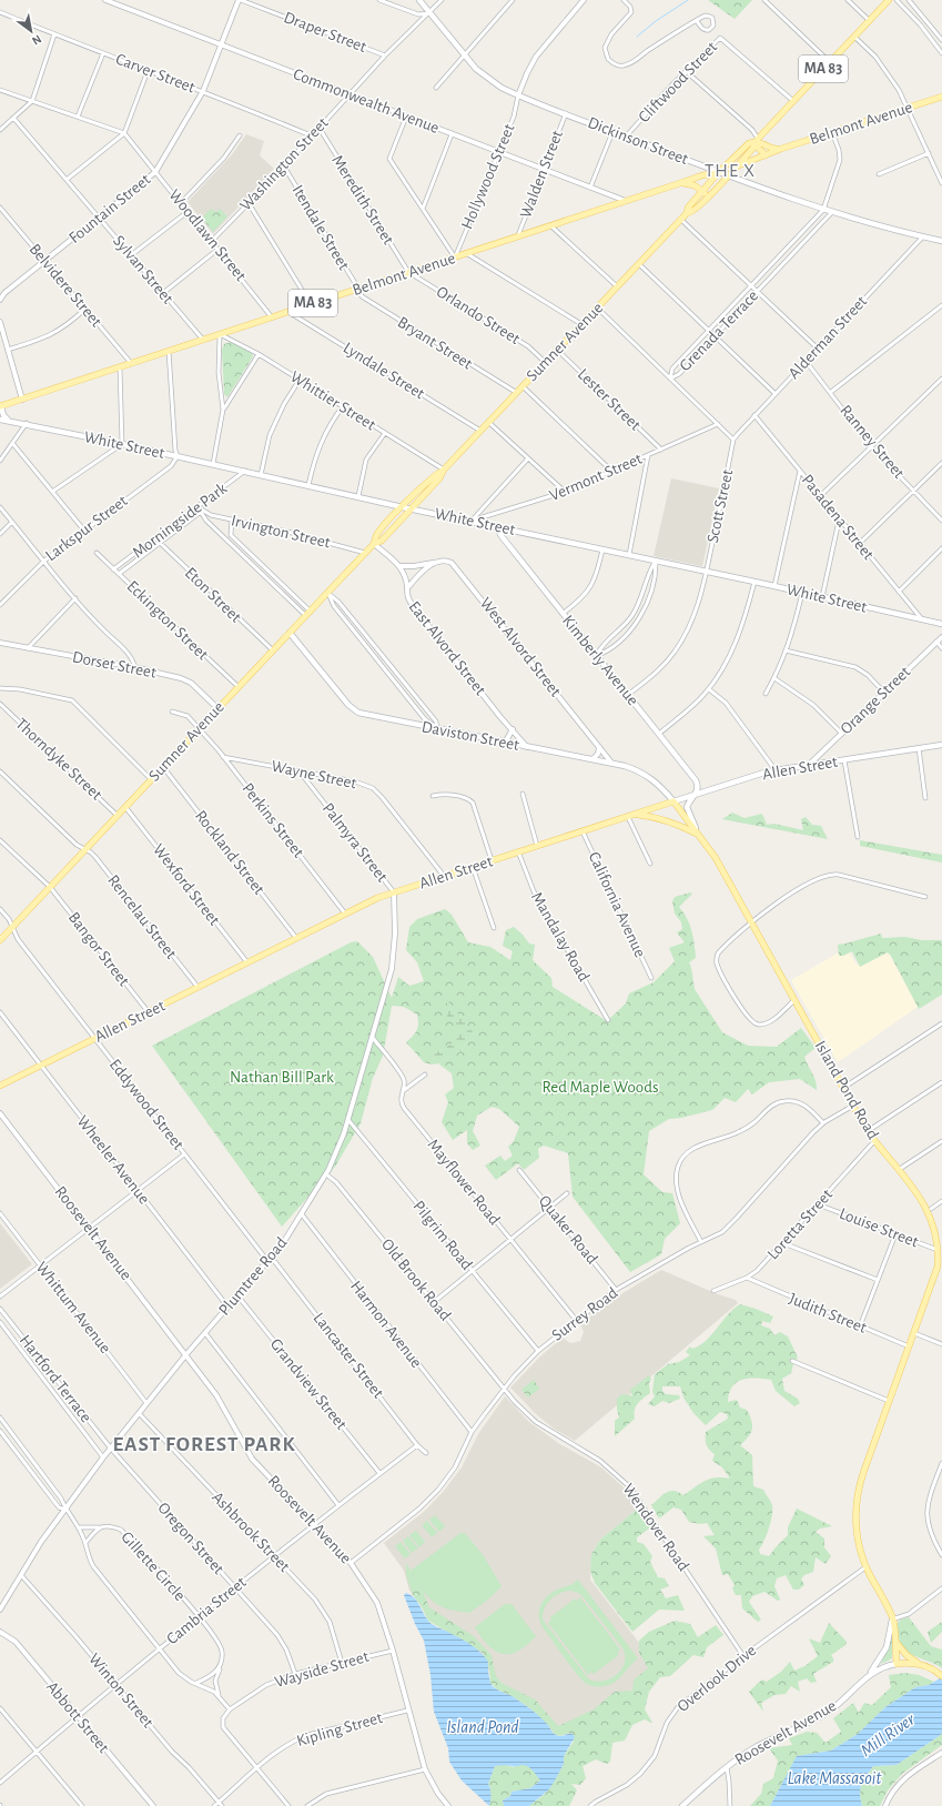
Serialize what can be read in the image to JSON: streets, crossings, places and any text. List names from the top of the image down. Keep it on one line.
{"streets":{"main road":["MA 83","Belmont Avenue","Dickinson Street","Sumner Avenue","White Street","Kimberly Avenue","Daviston Street","Allen Street","Island Pond Road","Roosevelt Avenue"],"street":["Draper Street","Carver Street","Cliftwood Street","Commonwealth Avenue","Washington Street","Walden Street","Hollywood Street","Meredith Street","Fountain Street","Itendale Street","Woodlawn Street","Sylvan Street","Belvidere Street","Orlando Street","Grenada Terrace","Alderman Street","Bryant Street","Lyndale Street","Lester Street","Whittier Street","Ranney Street","Vermont Street","Scott Street","Pasadena Street","Morningside Park","Larkspur Street","Irvington Street","Eton Street","Eckington Street","West Alvord Street","East Alvord Street","Dorset Street","Orange Street","Thorndyke Street","Wayne Street","Perkins Street","Palmyra Street","Rockland Street","Wexford Street","California Avenue","Rencelau Street","Mandalay Road","Bangor Street","Eddywood Street","Wheeler Avenue","Mayflower Road","Loretta Street","Louise Street","Quaker Road","Pilgrim Road","Plumtree Road","Old Brook Road","Whittum Avenue","Judith Street","Surrey Road","Harmon Avenue","Lancaster Street","Hartford Terrace","Grandview Street","Wendover Road","Ashbrook Street","Oregon Street","Gillette Circle","Cambria Street","Wayside Street","Overlook Drive","Winton Street","Abbott Street","Kipling Street"]},"crossings":[["Draper Street","Washington Street"],["Draper Street","Fountain Street"],["Carver Street","Washington Street"],["Carver Street","Fountain Street"],["Cliftwood Street","Dickinson Street"],["Cliftwood Street","Sumner Avenue"],["Commonwealth Avenue","Belmont Avenue"],["Commonwealth Avenue","Washington Street"],["Commonwealth Avenue","Walden Street"],["Commonwealth Avenue","Hollywood Street"],["Commonwealth Avenue","Fountain Street"],["Belmont Avenue","Dickinson Street"],["Belmont Avenue","Walden Street"],["Belmont Avenue","Hollywood Street"],["Belmont Avenue","Meredith Street"],["Belmont Avenue","Itendale Street"],["Belmont Avenue","Woodlawn Street"],["Belmont Avenue","Sylvan Street"],["Belmont Avenue","Belvidere Street"],["Belmont Avenue","Orlando Street"],["Belmont Avenue","Sumner Avenue"],["Belmont Avenue","Bryant Street"],["Belmont Avenue","Lyndale Street"],["Belmont Avenue","Whittier Street"],["Dickinson Street","Washington Street"],["Dickinson Street","Walden Street"],["Dickinson Street","Hollywood Street"],["Dickinson Street","Grenada Terrace"],["Dickinson Street","Alderman Street"],["Dickinson Street","Sumner Avenue"],["Washington Street","Meredith Street"],["Washington Street","Itendale Street"],["Washington Street","Woodlawn Street"],["Meredith Street","Orlando Street"],["Fountain Street","Woodlawn Street"],["Fountain Street","Sylvan Street"],["Fountain Street","Belvidere Street"],["Itendale Street","Bryant Street"],["Orlando Street","Sumner Avenue"],["Alderman Street","Ranney Street"],["Alderman Street","Scott Street"],["Alderman Street","Pasadena Street"],["Sumner Avenue","Bryant Street"],["Sumner Avenue","Lyndale Street"],["Sumner Avenue","Lester Street"],["Sumner Avenue","Whittier Street"],["Sumner Avenue","White Street"],["Sumner Avenue","Irvington Street"],["Sumner Avenue","Eton Street"],["Sumner Avenue","Eckington Street"],["Sumner Avenue","East Alvord Street"],["Sumner Avenue","Dorset Street"],["Sumner Avenue","Daviston Street"],["Sumner Avenue","Thorndyke Street"],["Sumner Avenue","Perkins Street"],["Sumner Avenue","Rockland Street"],["Sumner Avenue","Wexford Street"],["Sumner Avenue","Rencelau Street"],["Sumner Avenue","Bangor Street"],["Sumner Avenue","Eddywood Street"],["Lester Street","Vermont Street"],["White Street","Vermont Street"],["White Street","Scott Street"],["White Street","Pasadena Street"],["White Street","Morningside Park"],["White Street","Larkspur Street"],["White Street","Kimberly Avenue"],["Scott Street","Kimberly Avenue"],["Morningside Park","Irvington Street"],["Morningside Park","Eton Street"],["Morningside Park","Eckington Street"],["West Alvord Street","East Alvord Street"],["West Alvord Street","Daviston Street"],["East Alvord Street","Daviston Street"],["Kimberly Avenue","Allen Street"],["Orange Street","Allen Street"],["Daviston Street","Allen Street"],["Daviston Street","Island Pond Road"],["Allen Street","Wayne Street"],["Allen Street","Perkins Street"],["Allen Street","Palmyra Street"],["Allen Street","Rockland Street"],["Allen Street","Wexford Street"],["Allen Street","California Avenue"],["Allen Street","Rencelau Street"],["Allen Street","Mandalay Road"],["Allen Street","Bangor Street"],["Allen Street","Island Pond Road"],["Allen Street","Eddywood Street"],["Allen Street","Wheeler Avenue"],["Allen Street","Plumtree Road"],["Wayne Street","Perkins Street"],["Wayne Street","Palmyra Street"],["Palmyra Street","Plumtree Road"],["Island Pond Road","Loretta Street"],["Island Pond Road","Louise Street"],["Island Pond Road","Roosevelt Avenue"],["Island Pond Road","Judith Street"],["Island Pond Road","Surrey Road"],["Island Pond Road","Overlook Drive"],["Eddywood Street","Plumtree Road"],["Eddywood Street","Lancaster Street"],["Wheeler Avenue","Plumtree Road"],["Mayflower Road","Plumtree Road"],["Mayflower Road","Surrey Road"],["Loretta Street","Louise Street"],["Loretta Street","Judith Street"],["Quaker Road","Surrey Road"],["Roosevelt Avenue","Plumtree Road"],["Roosevelt Avenue","Surrey Road"],["Roosevelt Avenue","Cambria Street"],["Roosevelt Avenue","Wayside Street"],["Roosevelt Avenue","Kipling Street"],["Pilgrim Road","Plumtree Road"],["Pilgrim Road","Surrey Road"],["Plumtree Road","Old Brook Road"],["Plumtree Road","Whittum Avenue"],["Plumtree Road","Harmon Avenue"],["Plumtree Road","Lancaster Street"],["Plumtree Road","Hartford Terrace"],["Plumtree Road","Grandview Street"],["Plumtree Road","Ashbrook Street"],["Plumtree Road","Oregon Street"],["Plumtree Road","Winton Street"],["Old Brook Road","Surrey Road"],["Old Brook Road","Wendover Road"],["Surrey Road","Harmon Avenue"],["Surrey Road","Wendover Road"],["Lancaster Street","Cambria Street"],["Hartford Terrace","Oregon Street"],["Grandview Street","Cambria Street"],["Wendover Road","Overlook Drive"],["Ashbrook Street","Cambria Street"],["Ashbrook Street","Wayside Street"],["Oregon Street","Cambria Street"],["Oregon Street","Wayside Street"],["Gillette Circle","Cambria Street"],["Cambria Street","Winton Street"],["Cambria Street","Abbott Street"],["Winton Street","Kipling Street"]],"districts":["THE X","EAST FOREST PARK"],"water":["Island Pond","Mill River","Lake Massasoit"],"parks":["Nathan Bill Park","Red Maple Woods"],"north":"bottom right"}
